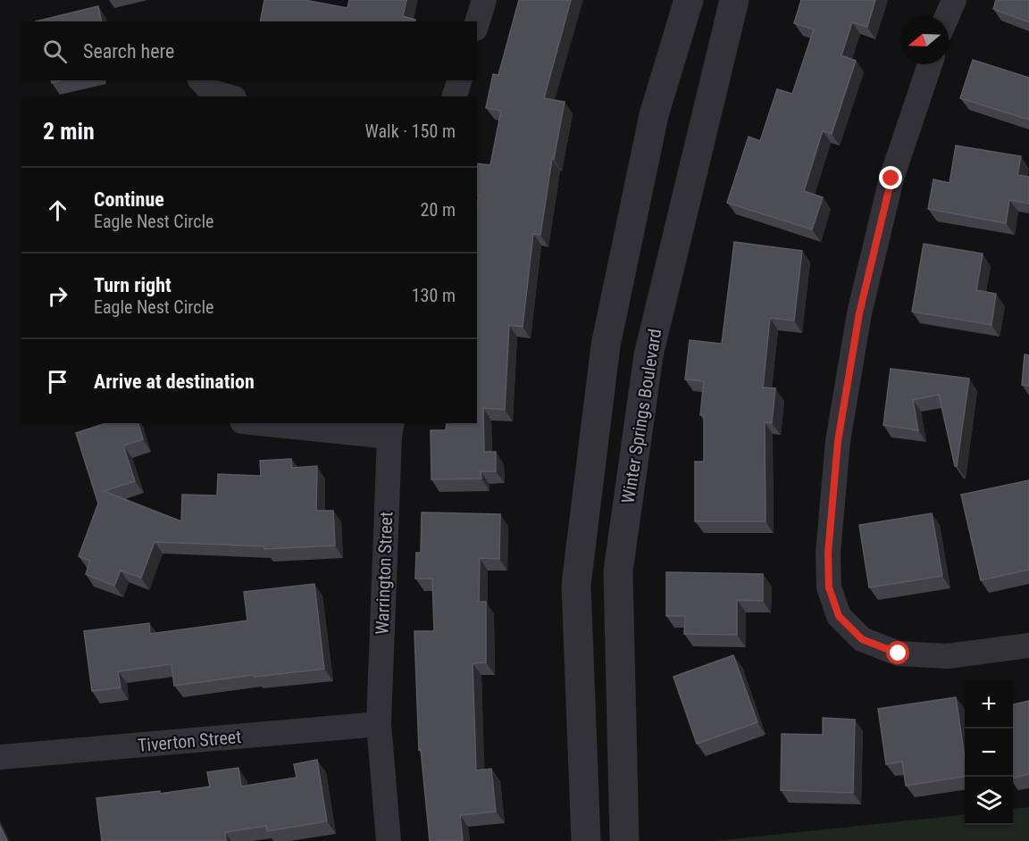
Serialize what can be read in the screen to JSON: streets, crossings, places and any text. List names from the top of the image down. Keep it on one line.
{"streets":{"street":["Winter Springs Boulevard","Warrington Street","Tiverton Street"]},"crossings":[["Warrington Street","Tiverton Street"]],"north":"left","page":{"search":"Search here","heading":["2 min","Walk · 150 m"],"list":[["Continue","Eagle Nest Circle","20 m"],["Turn right","Eagle Nest Circle","130 m"],"Arrive at destination"],"map_buttons":["+","−"]}}
